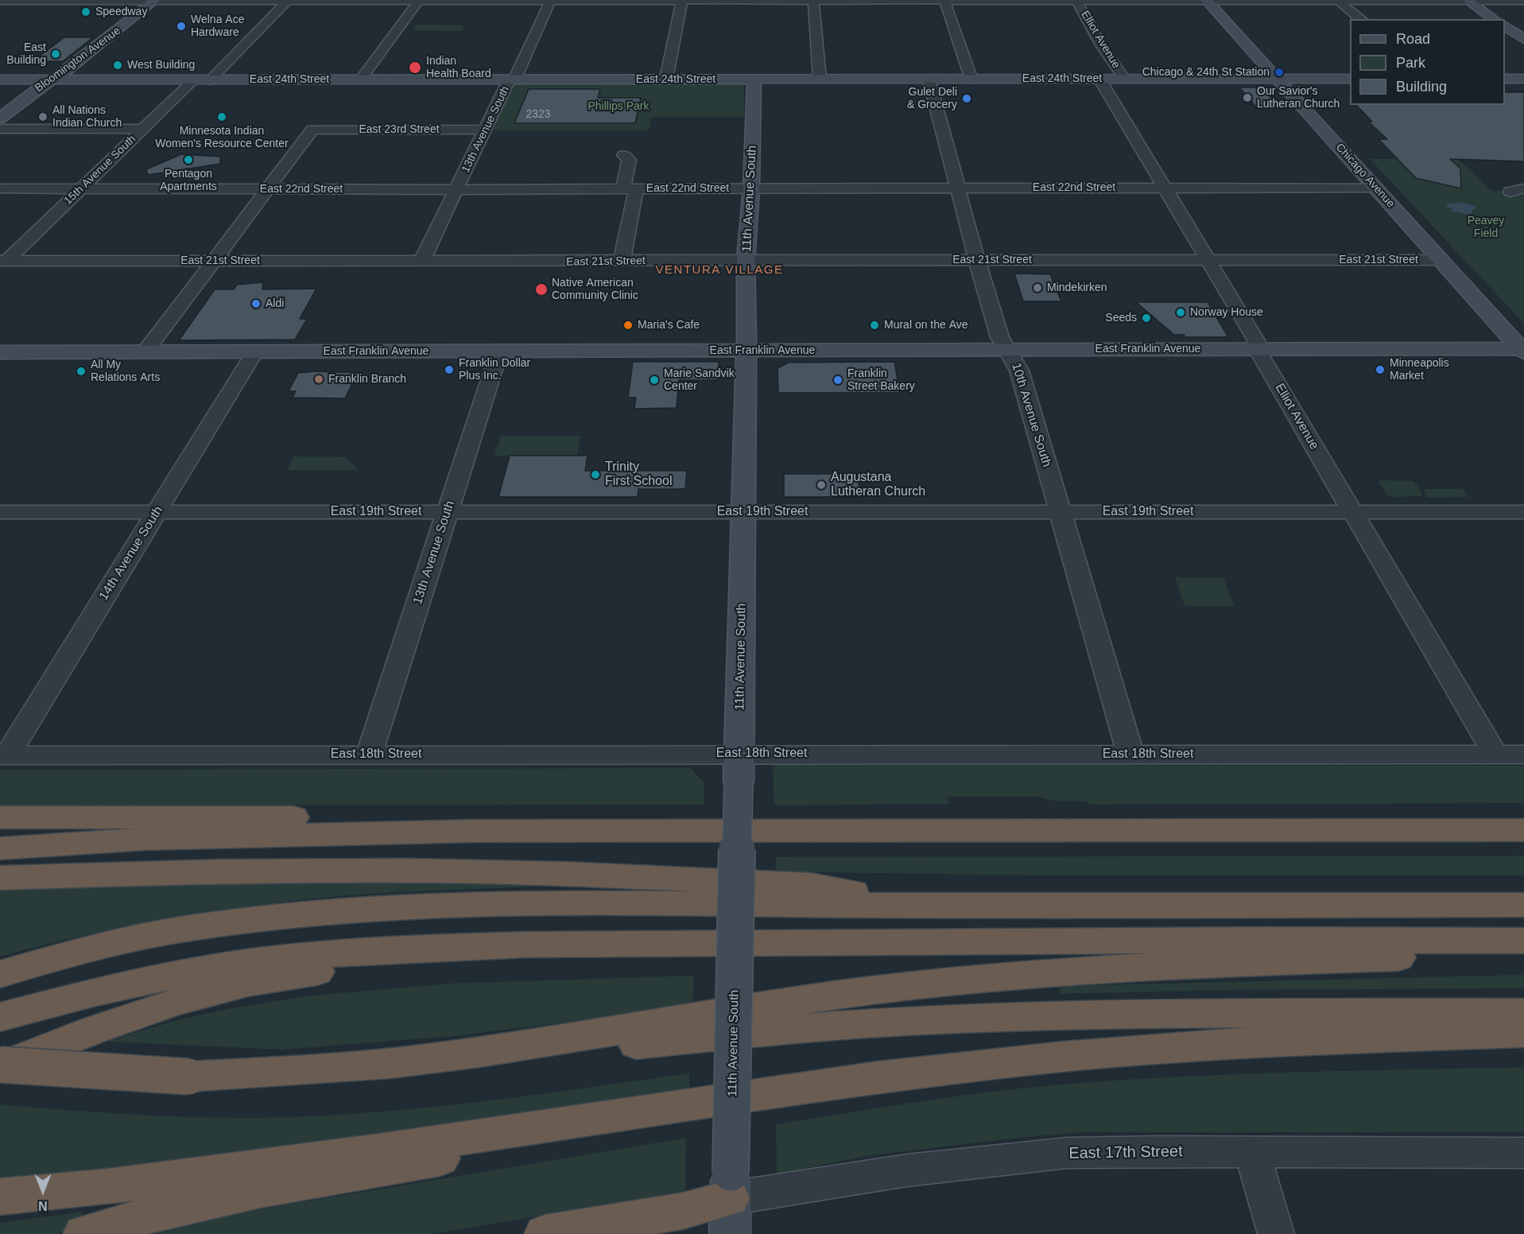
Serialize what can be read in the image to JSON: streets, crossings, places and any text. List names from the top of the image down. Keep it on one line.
{"streets":{"street":["Elliot Avenue","Bloomington Avenue","East 24th Street","East 23rd Street","13th Avenue South","15th Avenue South","Chicago Avenue","East 22nd Street","11th Avenue South","East 21st Street","East Franklin Avenue","10th Avenue South","East 19th Street","14th Avenue South","East 18th Street","East 17th Street"]},"crossings":[["Elliot Avenue","East 24th Street"],["Elliot Avenue","East 22nd Street"],["Elliot Avenue","East 21st Street"],["Elliot Avenue","East Franklin Avenue"],["Elliot Avenue","East 19th Street"],["Elliot Avenue","East 18th Street"],["Bloomington Avenue","East 24th Street"],["East 24th Street","13th Avenue South"],["East 24th Street","15th Avenue South"],["East 24th Street","Chicago Avenue"],["East 24th Street","11th Avenue South"],["East 24th Street","10th Avenue South"],["East 23rd Street","13th Avenue South"],["East 23rd Street","East 22nd Street"],["13th Avenue South","East 22nd Street"],["13th Avenue South","East 21st Street"],["13th Avenue South","East Franklin Avenue"],["13th Avenue South","East 19th Street"],["13th Avenue South","East 18th Street"],["15th Avenue South","East 22nd Street"],["15th Avenue South","East 21st Street"],["Chicago Avenue","East 22nd Street"],["Chicago Avenue","East 21st Street"],["Chicago Avenue","East Franklin Avenue"],["East 22nd Street","11th Avenue South"],["East 22nd Street","10th Avenue South"],["11th Avenue South","East 21st Street"],["11th Avenue South","East Franklin Avenue"],["11th Avenue South","East 19th Street"],["11th Avenue South","East 18th Street"],["11th Avenue South","East 17th Street"],["East 21st Street","10th Avenue South"],["East Franklin Avenue","10th Avenue South"],["East Franklin Avenue","14th Avenue South"],["10th Avenue South","East 19th Street"],["10th Avenue South","East 18th Street"],["East 19th Street","14th Avenue South"],["14th Avenue South","East 18th Street"]],"districts":["VENTURA VILLAGE"],"parks":["Phillips Park","Peavey Field"],"places":["Speedway","Welna Ace Hardware","East Building","West Building","Indian Health Board","Chicago & 24th St Station","Our Savior's Lutheran Church","Gulet Deli & Grocery","All Nations Indian Church","Minnesota Indian Women's Resource Center","Pentagon Apartments","Mindekirken","Native American Community Clinic","Aldi","Norway House","Seeds","Maria's Cafe","Mural on the Ave","Franklin Dollar Plus Inc.","Minneapolis Market","All My Relations Arts","Franklin Branch","Marie Sandvik Center","Franklin Street Bakery","Trinity First School","Augustana Lutheran Church"],"house_numbers":["2323"],"legend":["Road","Park","Building"],"north":"bottom"}
